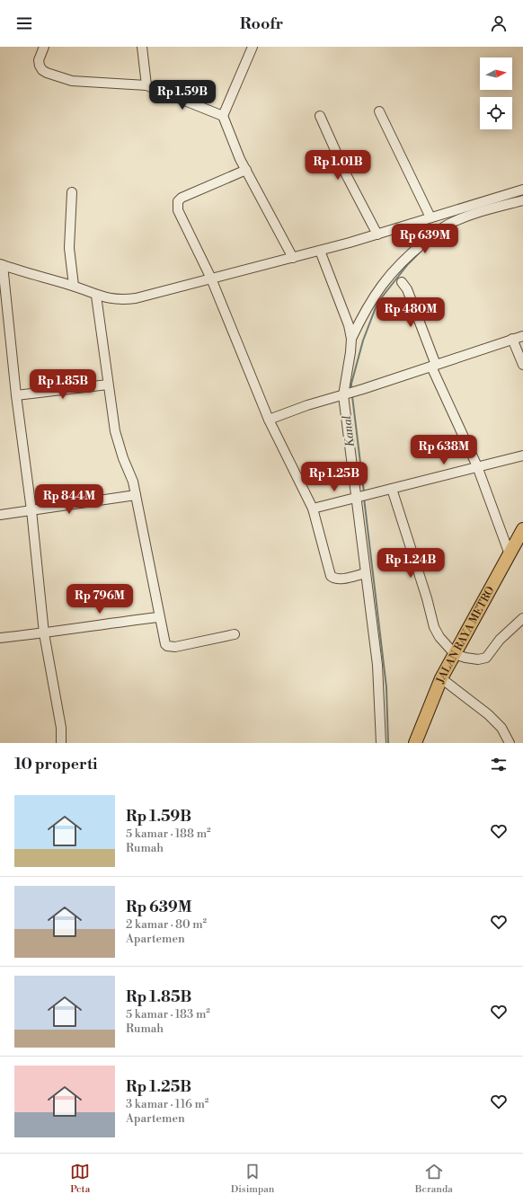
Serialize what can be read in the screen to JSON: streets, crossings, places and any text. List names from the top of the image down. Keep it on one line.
{"streets":{"highway":["JALAN RAYA METRO"]},"water":["Kanal"],"north":"right","page":{"header":"Roofr","price":["Rp 1.59B","Rp 1.01B","Rp 639M","Rp 480M","Rp 1.85B","Rp 638M","Rp 1.25B","Rp 844M","Rp 1.24B","Rp 796M"],"heading":"10 properti","list":[{"name":"Rp 1.59B","note":"5 kamar · 188 m² · Rumah"},{"name":"Rp 639M","note":"2 kamar · 80 m² · Apartemen"},{"name":"Rp 1.85B","note":"5 kamar · 183 m² · Rumah"},{"name":"Rp 1.25B","note":"3 kamar · 116 m² · Apartemen"}],"tabs":["Peta","Disimpan","Beranda"]}}
